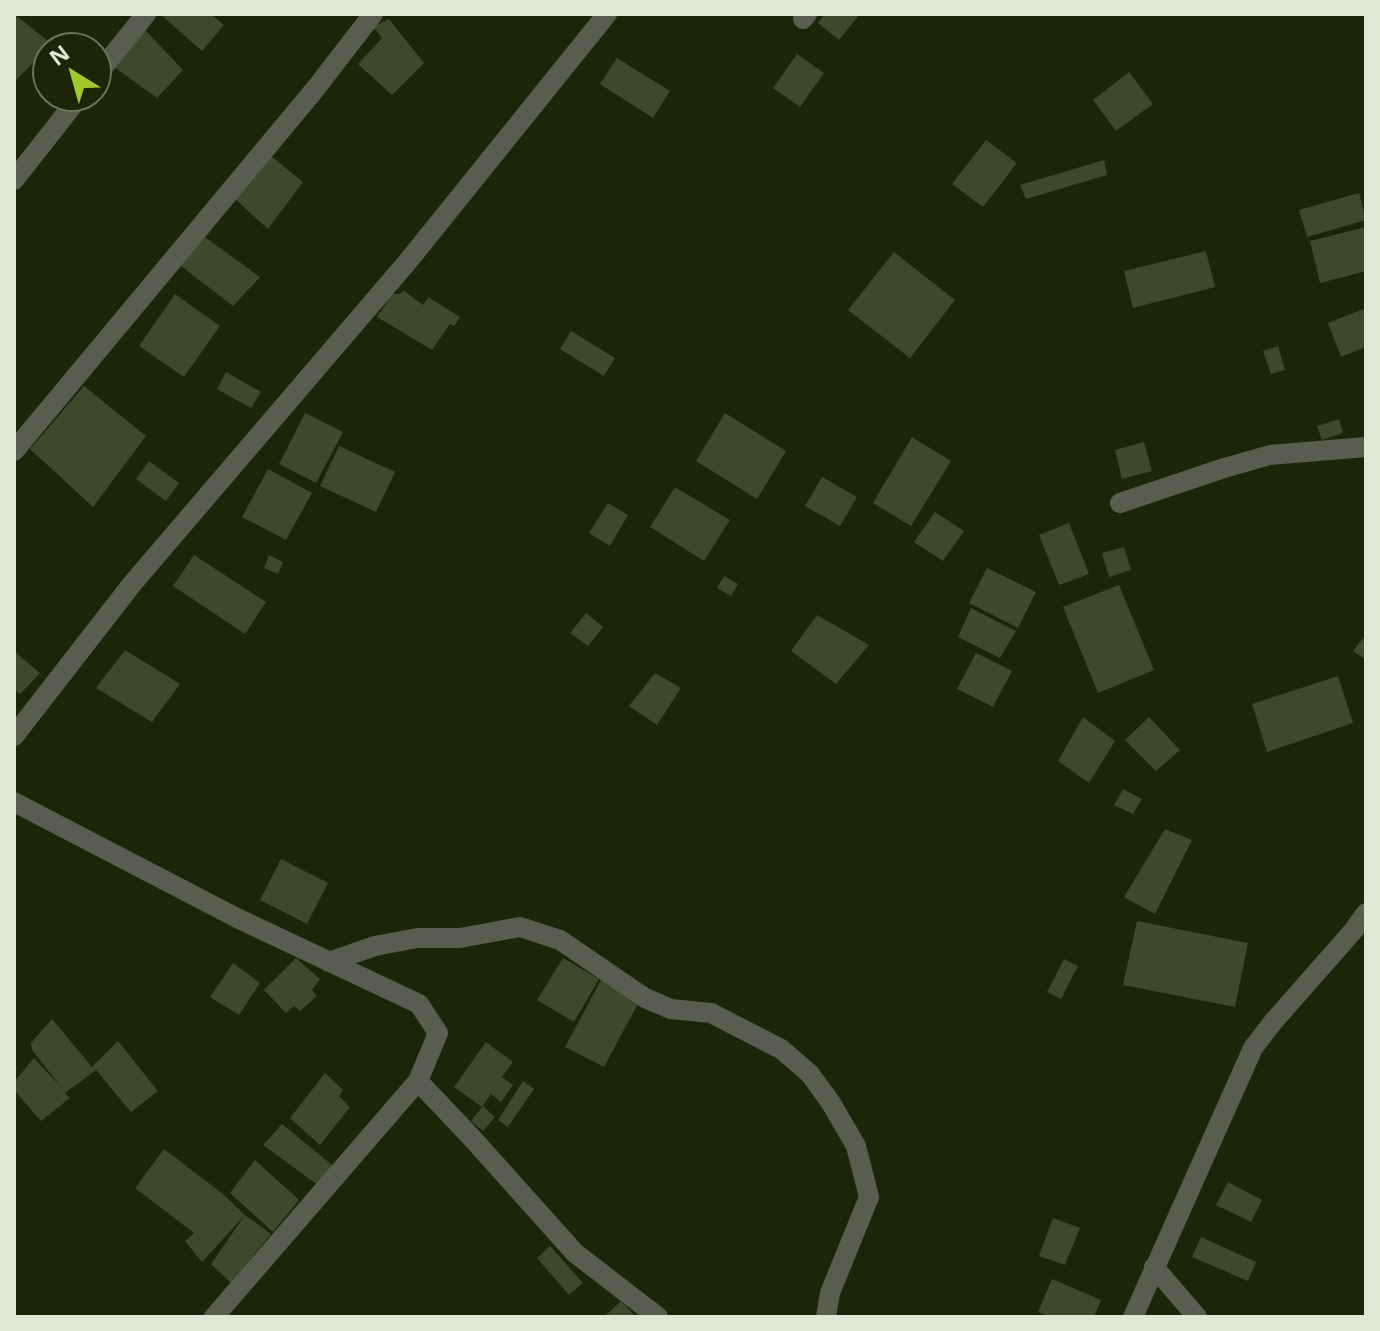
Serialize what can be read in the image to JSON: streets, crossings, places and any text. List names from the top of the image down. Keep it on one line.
{"north":"top left"}
